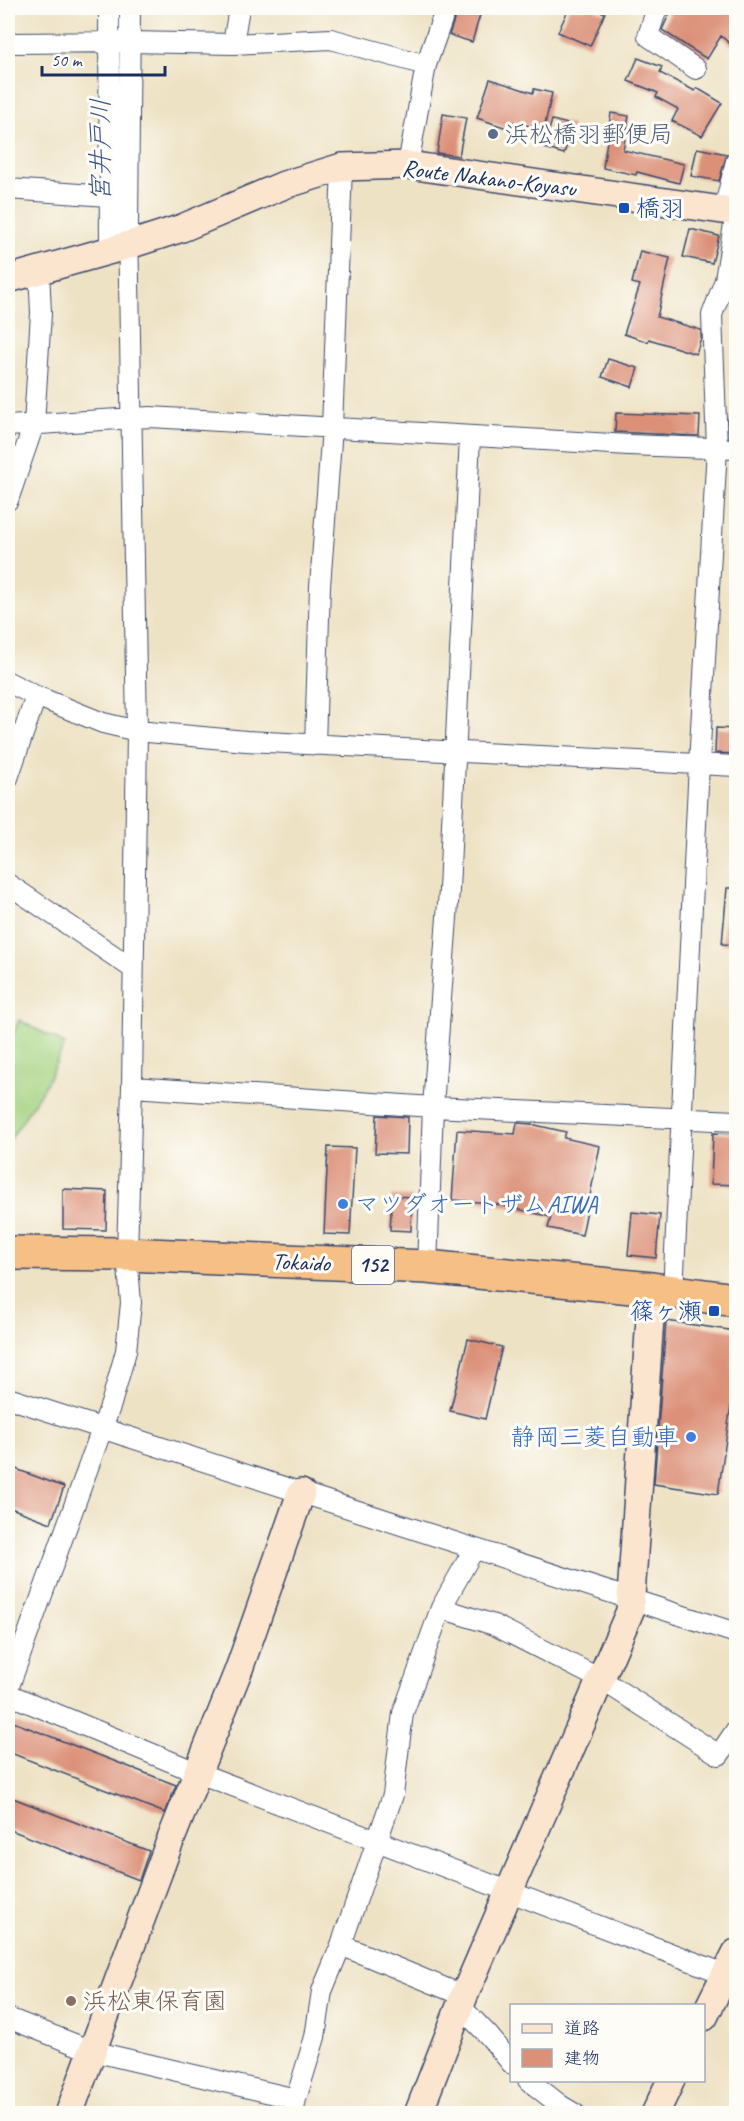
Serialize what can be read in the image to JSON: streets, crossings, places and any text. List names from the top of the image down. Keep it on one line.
{"streets":{"highway":["Tokaido","152"],"street":["Route Nakano-Koyasu"]},"water":["宮井戸川"],"places":{"other":["浜松橋羽郵便局","マツダオートザムAIWA","静岡三菱自動車","浜松東保育園"],"transit":["橋羽","篠ヶ瀬"]},"legend":["道路","建物"],"scale_bar":"50 m"}
